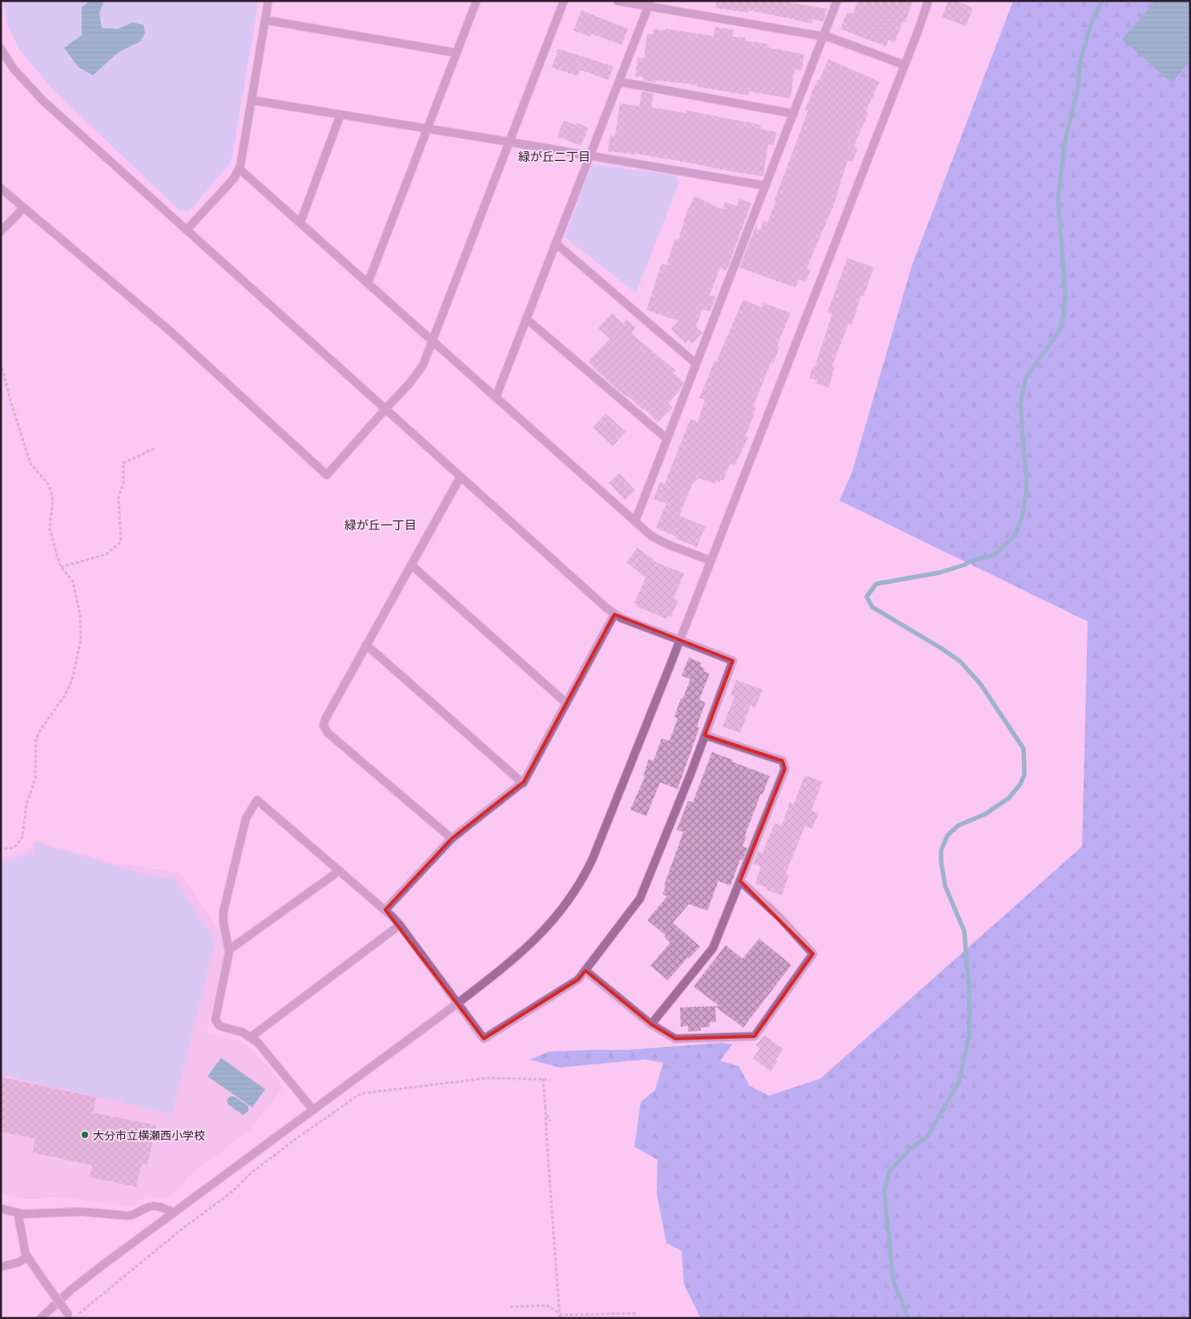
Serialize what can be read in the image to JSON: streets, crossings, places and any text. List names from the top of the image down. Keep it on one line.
{"districts":["緑が丘二丁目","緑が丘一丁目"],"places":["大分市立横瀬西小学校"]}
